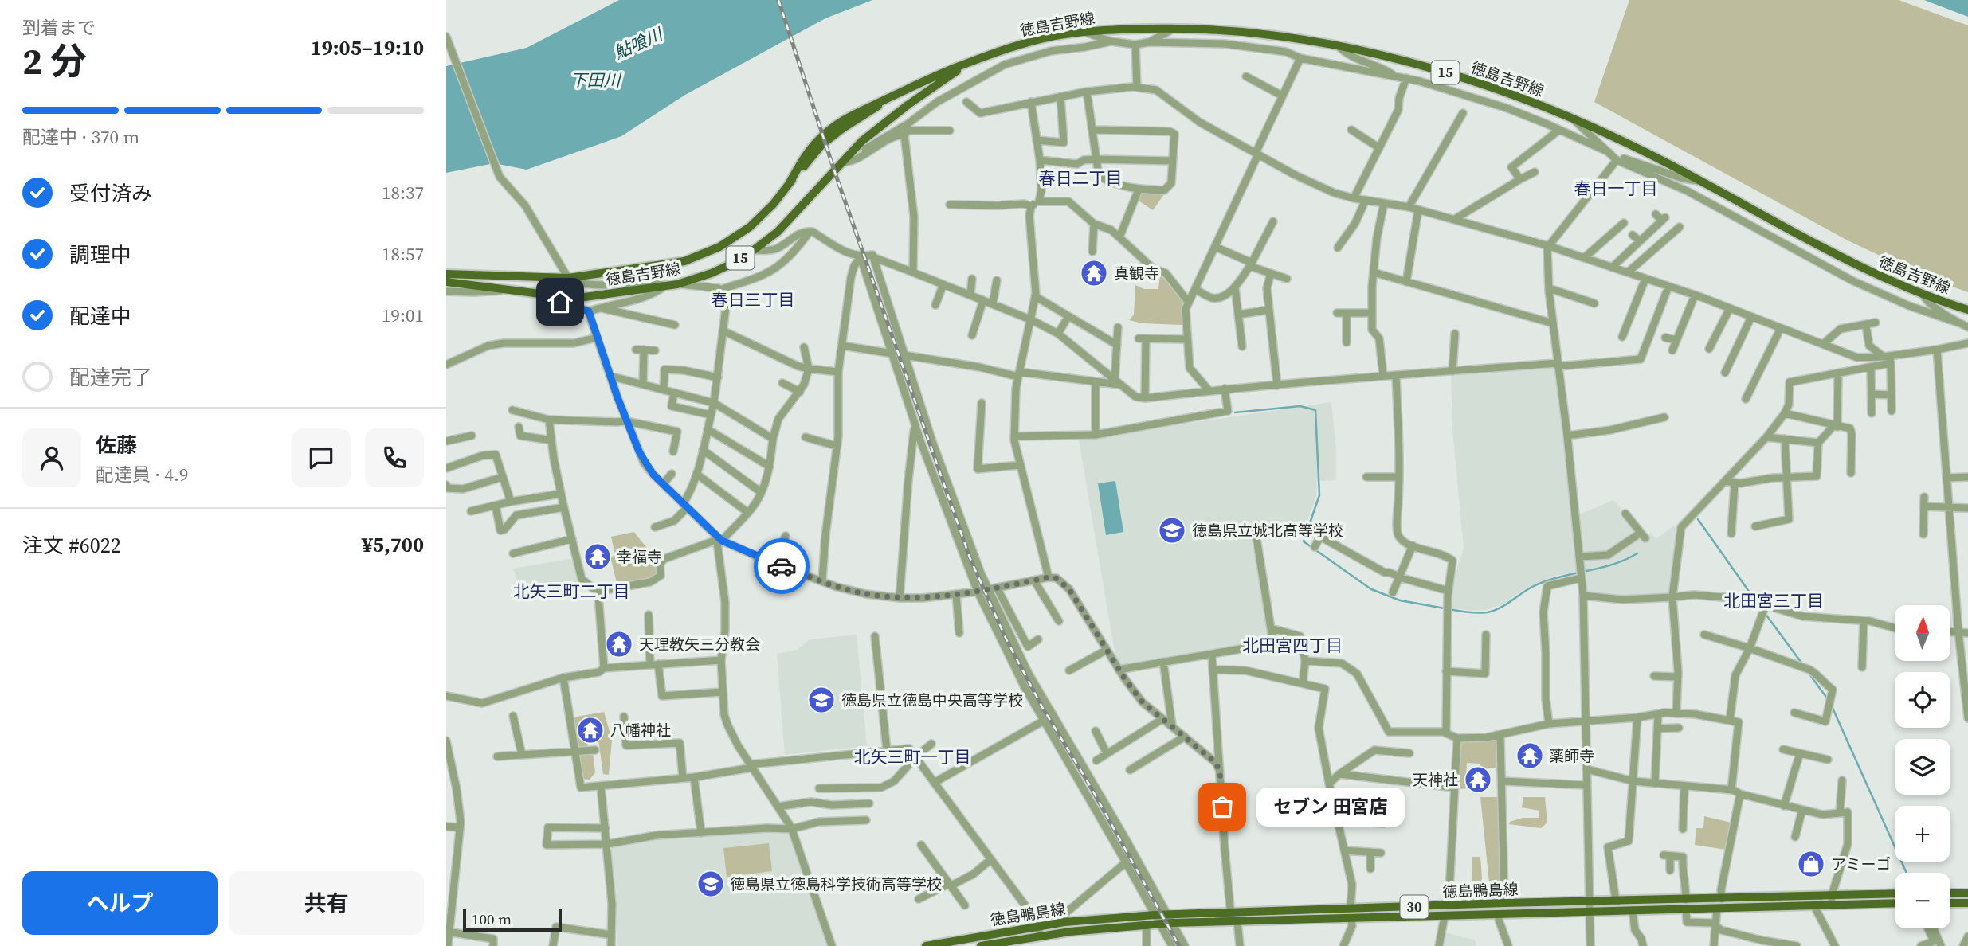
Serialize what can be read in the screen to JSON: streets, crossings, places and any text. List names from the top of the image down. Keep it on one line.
{"streets":{"main road":["徳島吉野線","15","徳島鴨島線","30"]},"districts":["春日二丁目","春日一丁目","春日三丁目","北矢三町二丁目","北田宮三丁目","北田宮四丁目","北矢三町一丁目"],"water":["鮎喰川","下田川"],"places":{"temple":["真観寺","幸福寺","天理教矢三分教会","八幡神社","薬師寺","天神社"],"school or university":["徳島県立城北高等学校","徳島県立徳島中央高等学校","徳島県立徳島科学技術高等学校"],"other":["セブン 田宮店"],"shop":["アミーゴ"]},"scale_bar":"100 m","north":"top","page":{"heading":["2 分","到着まで","19:05–19:10"],"panel":["佐藤","配達員 · 4.9","注文 #6022","¥5,700"],"bar":"配達中 · 370 m","list":[["受付済み","18:37"],["調理中","18:57"],["配達中","19:01"],"配達完了"],"map_buttons":["+","−"],"bubble":"セブン 田宮店","buttons":["ヘルプ","共有"],"scale":"100 m"}}
